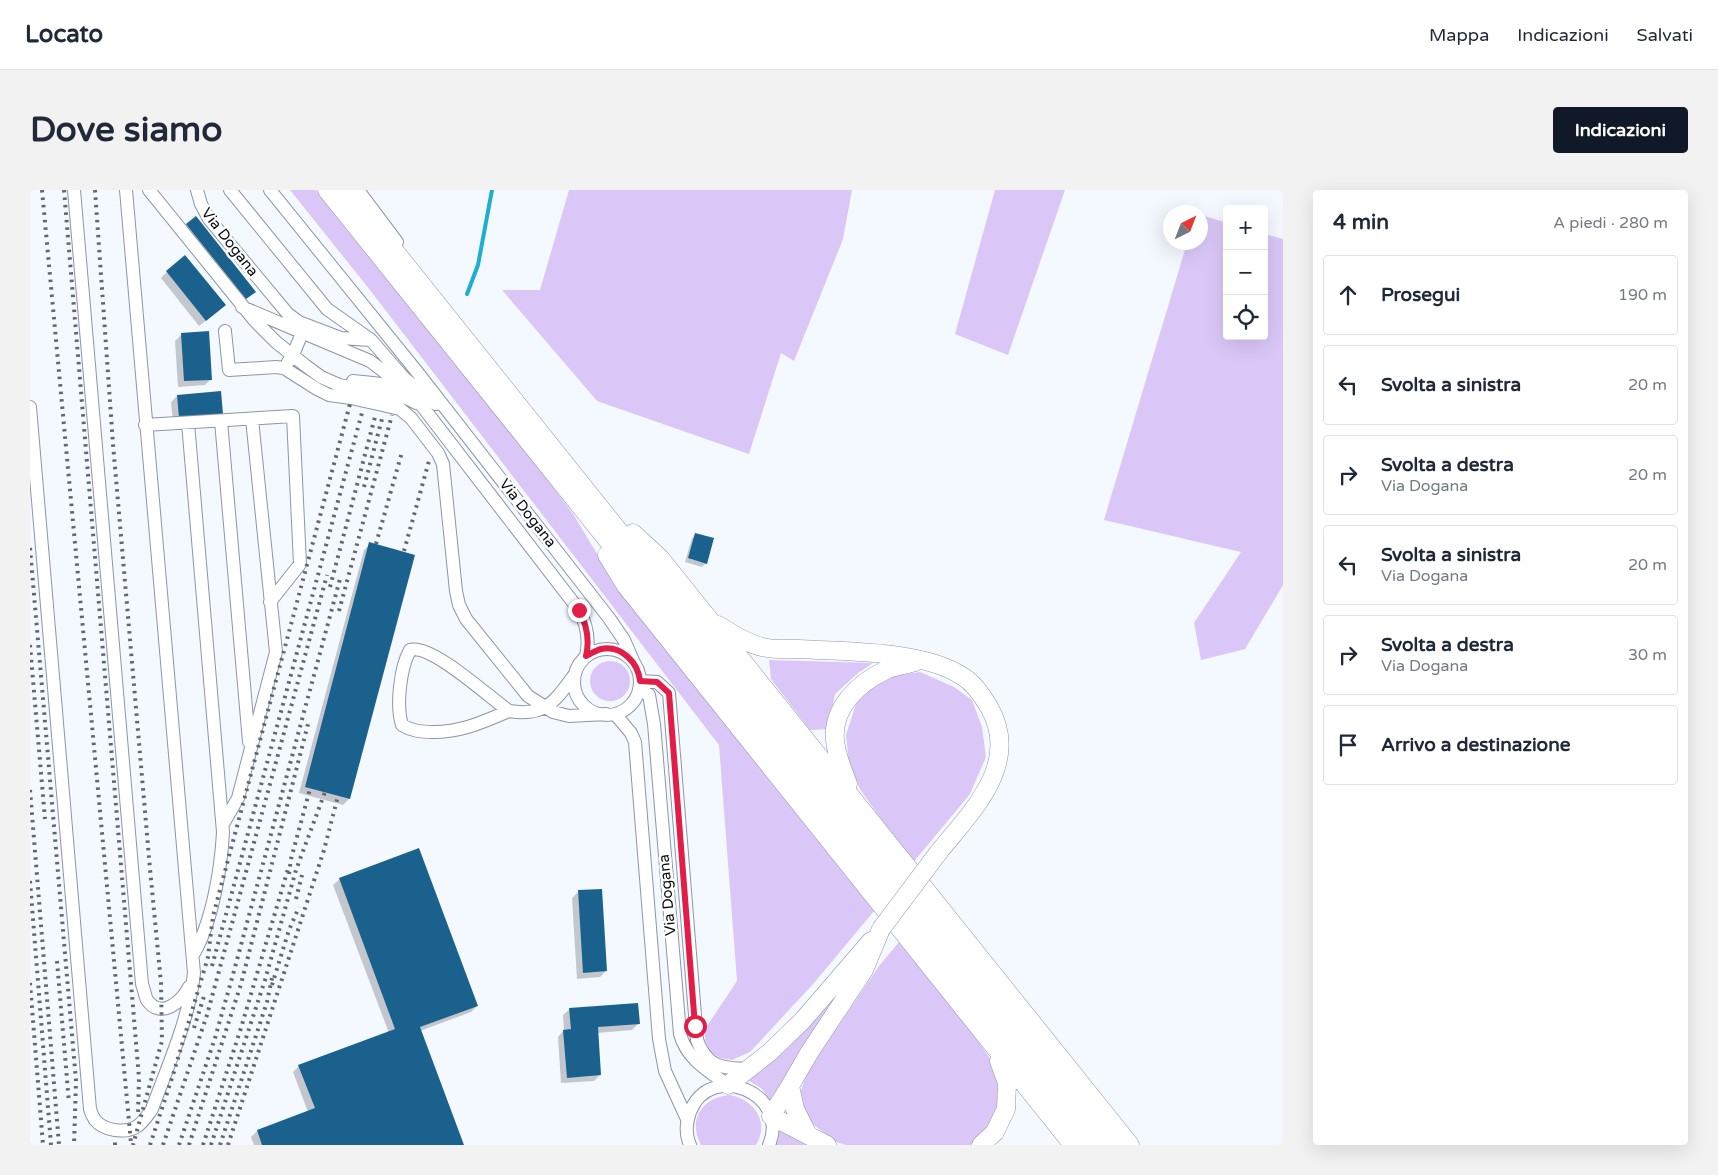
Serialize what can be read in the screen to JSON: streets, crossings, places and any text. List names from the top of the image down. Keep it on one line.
{"streets":{"street":["Via Dogana"]},"north":"top right","page":{"header":"Locato","nav":["Mappa","Indicazioni","Salvati"],"buttons":"Indicazioni","title":"Dove siamo","heading":["4 min","A piedi · 280 m"],"map_buttons":["+","−"],"list":[["Prosegui","190 m"],["Svolta a sinistra","20 m"],["Svolta a destra","Via Dogana","20 m"],["Svolta a sinistra","Via Dogana","20 m"],["Svolta a destra","Via Dogana","30 m"],"Arrivo a destinazione"]}}
